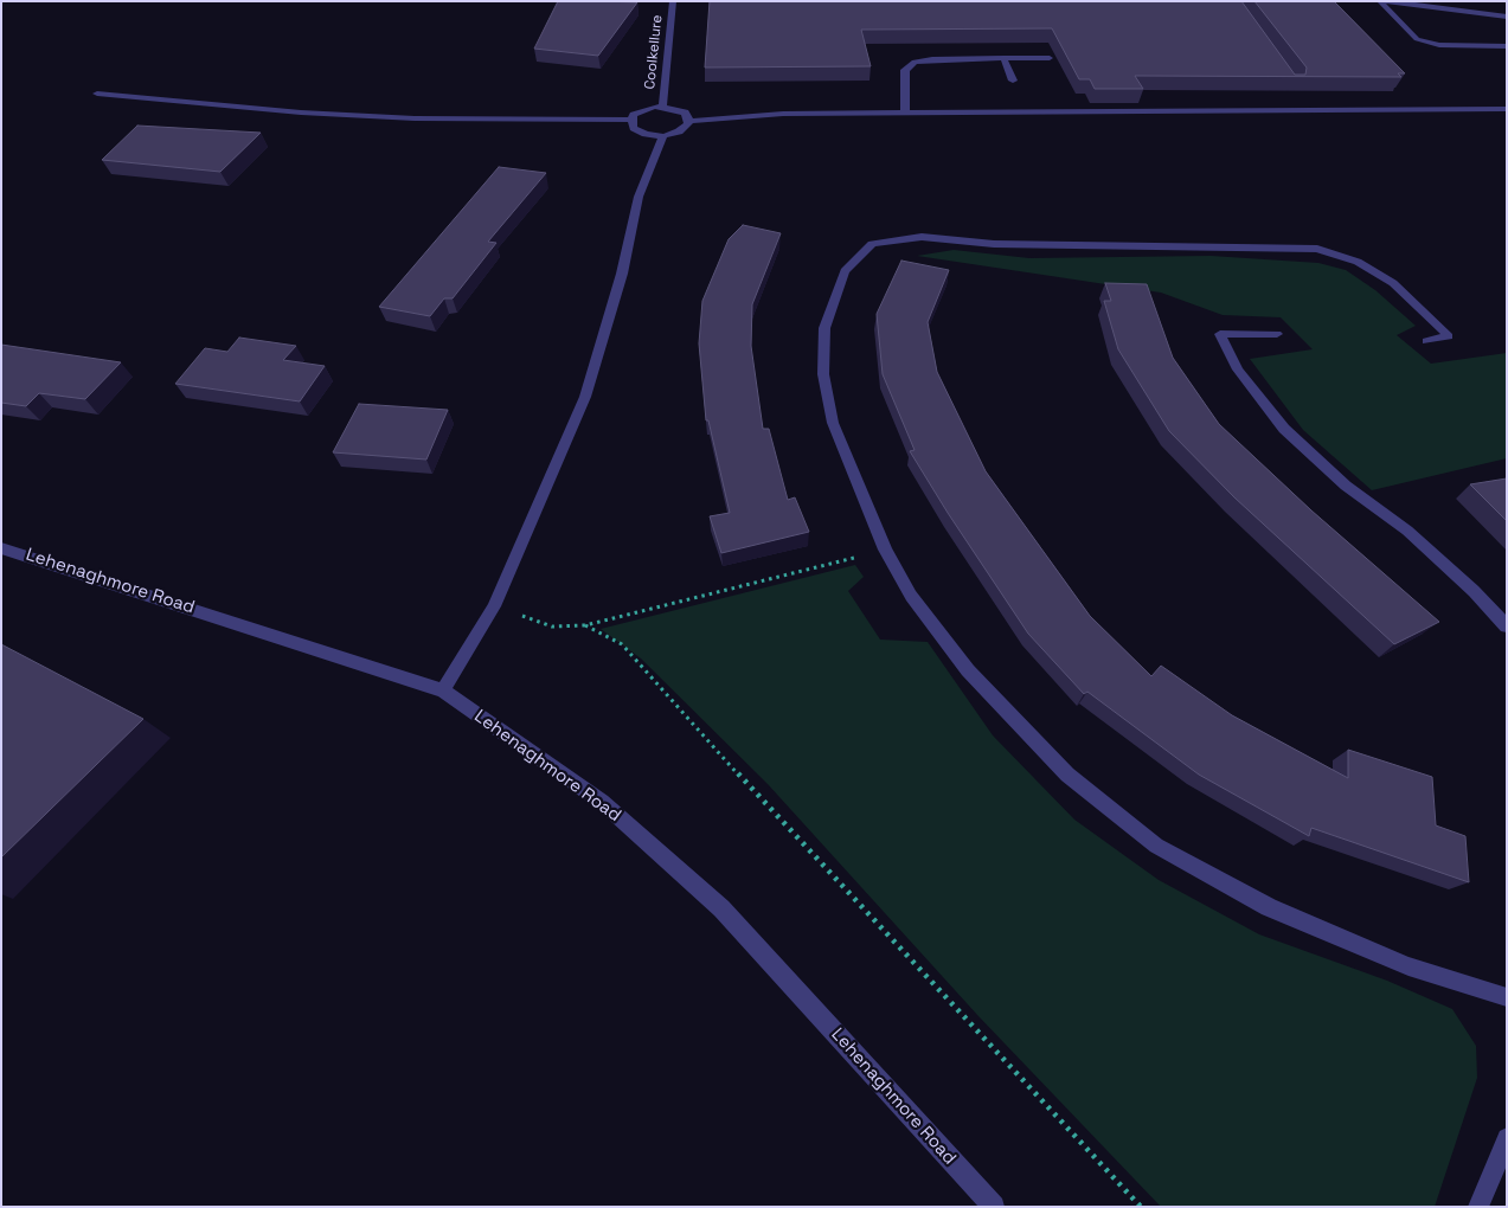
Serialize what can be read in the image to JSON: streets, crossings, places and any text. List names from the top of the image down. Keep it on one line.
{"streets":{"street":["Coolkellure","Lehenaghmore Road"]}}
